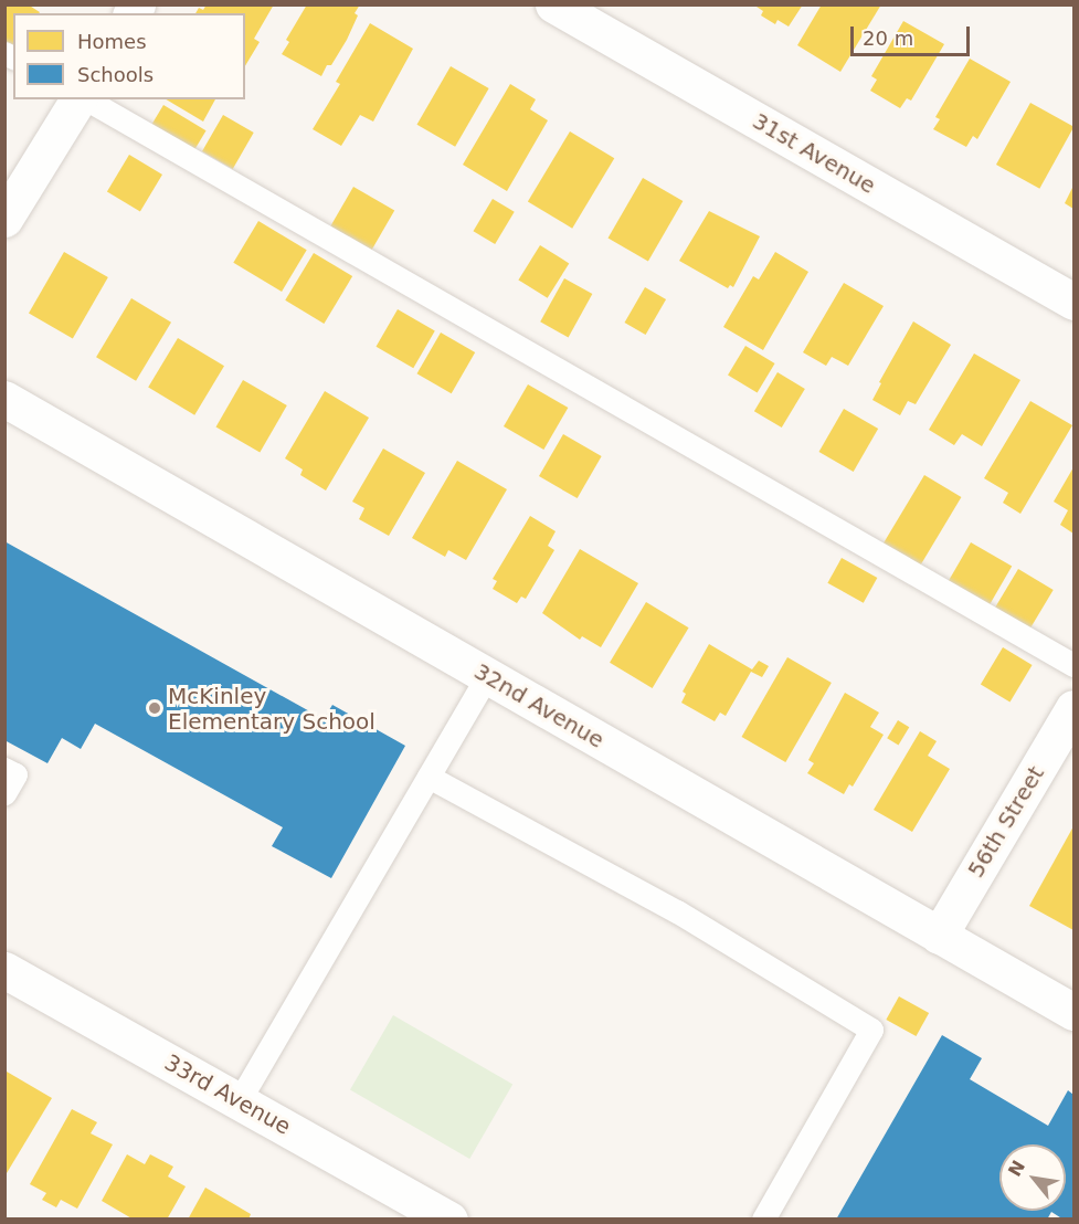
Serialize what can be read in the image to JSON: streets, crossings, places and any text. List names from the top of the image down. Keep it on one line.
{"streets":{"street":["31st Avenue","32nd Avenue","56th Street","33rd Avenue"]},"crossings":[["32nd Avenue","56th Street"]],"places":["McKinley Elementary School"],"legend":["Homes","Schools"],"scale_bar":"20 m","north":"top left"}
